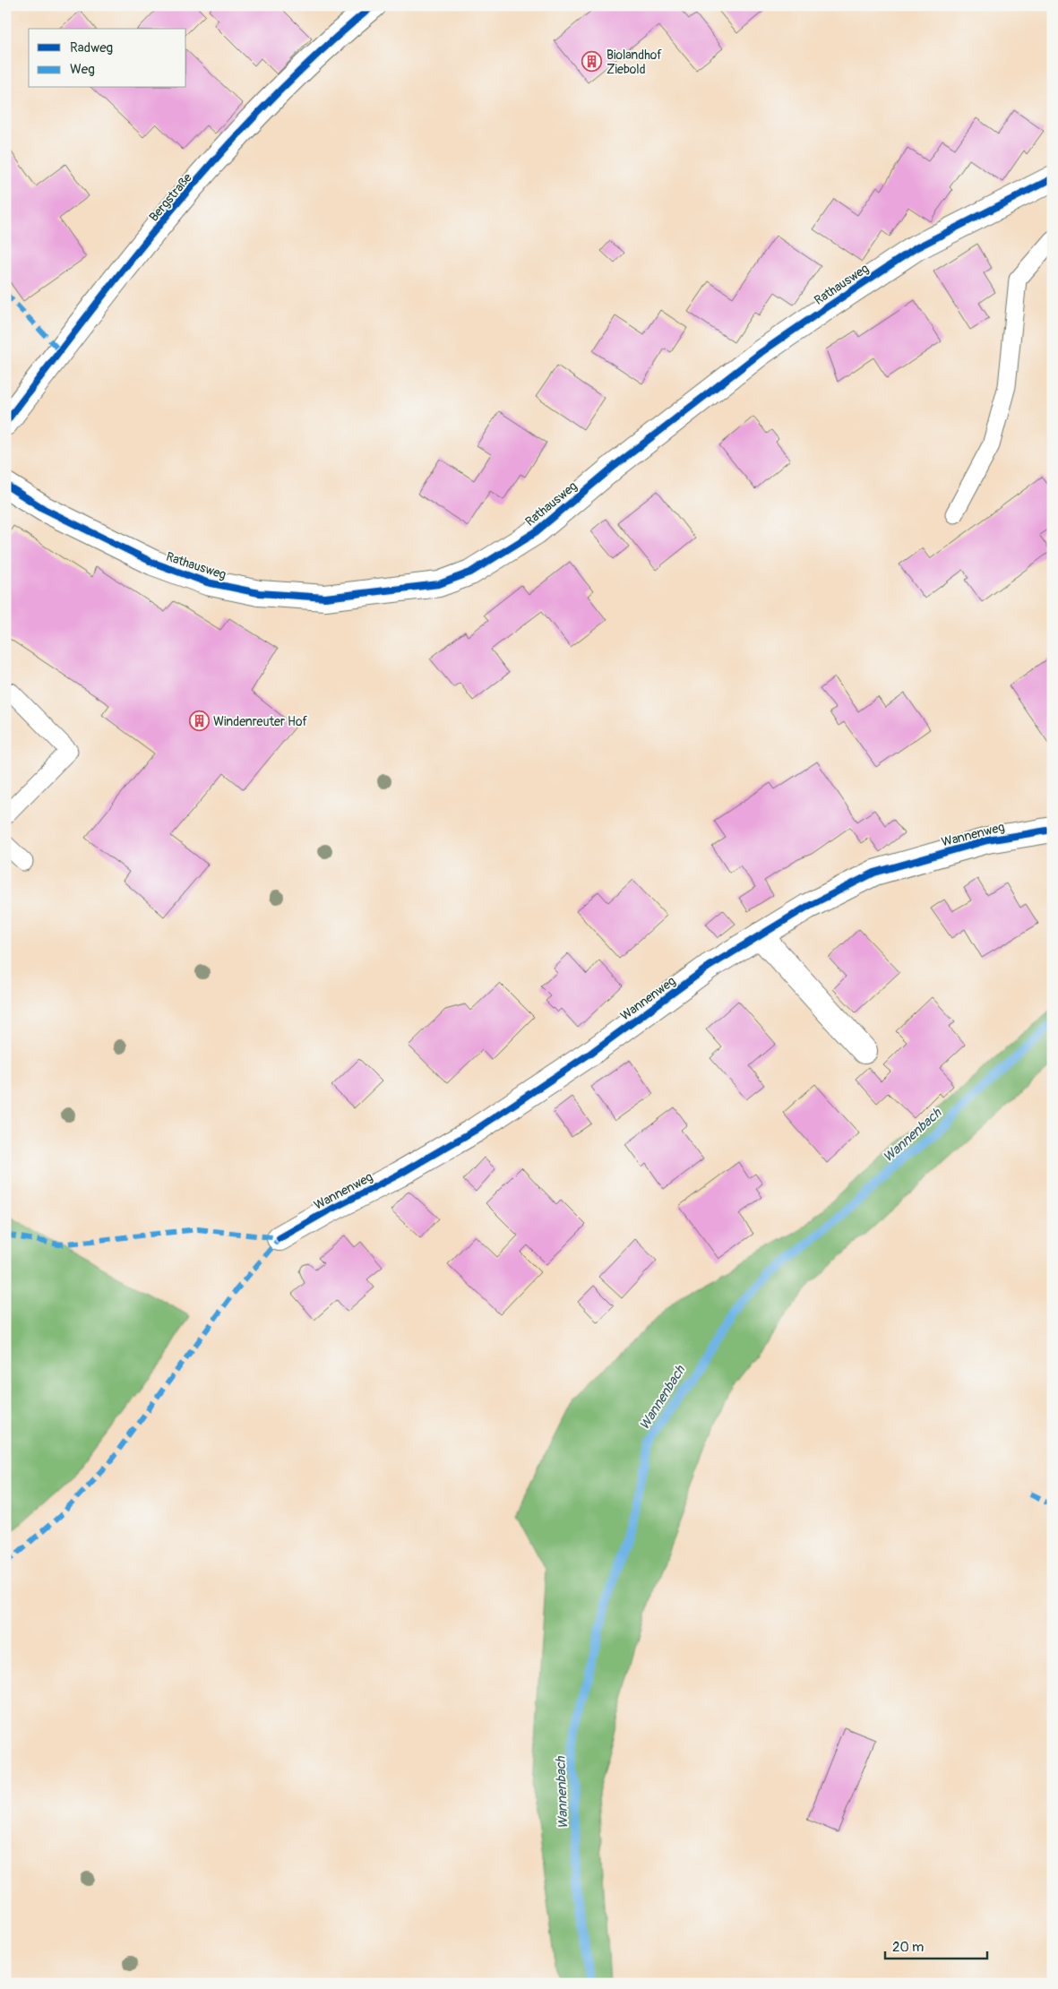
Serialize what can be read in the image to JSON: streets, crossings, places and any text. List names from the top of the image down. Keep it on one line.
{"streets":{"street":["Bergstraße","Rathausweg","Wannenweg"]},"water":["Wannenbach"],"places":{"building":["Biolandhof Ziebold","Windenreuter Hof"]},"legend":["Radweg","Weg"],"scale_bar":"20 m"}
